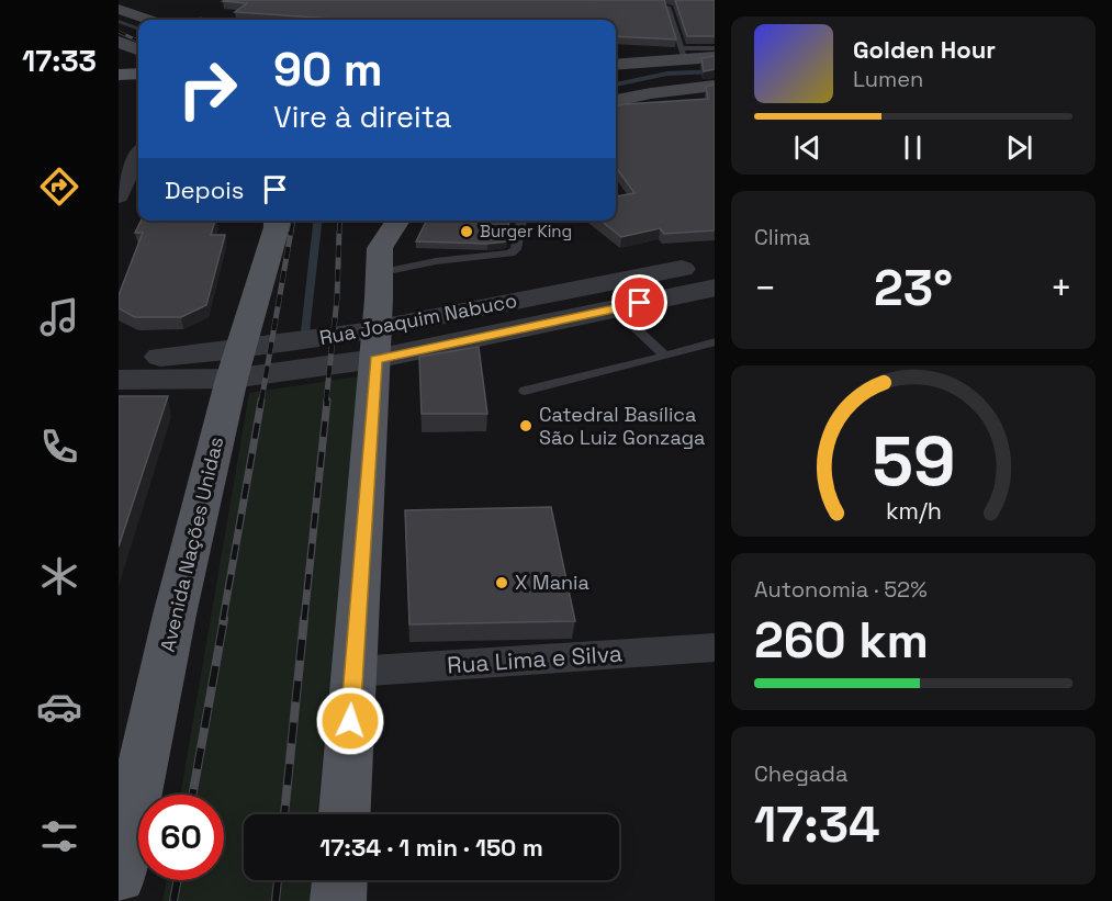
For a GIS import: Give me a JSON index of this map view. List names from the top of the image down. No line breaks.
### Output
{"streets":{"main road":["Avenida Nações Unidas"],"street":["Rua Joaquim Nabuco","Rua Lima e Silva"]},"crossings":[["Rua Joaquim Nabuco","Avenida Nações Unidas"]],"places":["Burger King","Catedral Basílica São Luiz Gonzaga","X Mania"],"page":{"tabs":"17:33","turn":["90 m","Vire à direita"],"song":["Golden Hour","Lumen"],"then":"Depois","tile":["Clima",["Autonomia · 52%","260 km"],["Chegada","17:34"]],"heat":["−","23°","+"],"limit":"60","trip":"17:34 · 1 min · 150 m","gauge":["59","km/h"]}}
